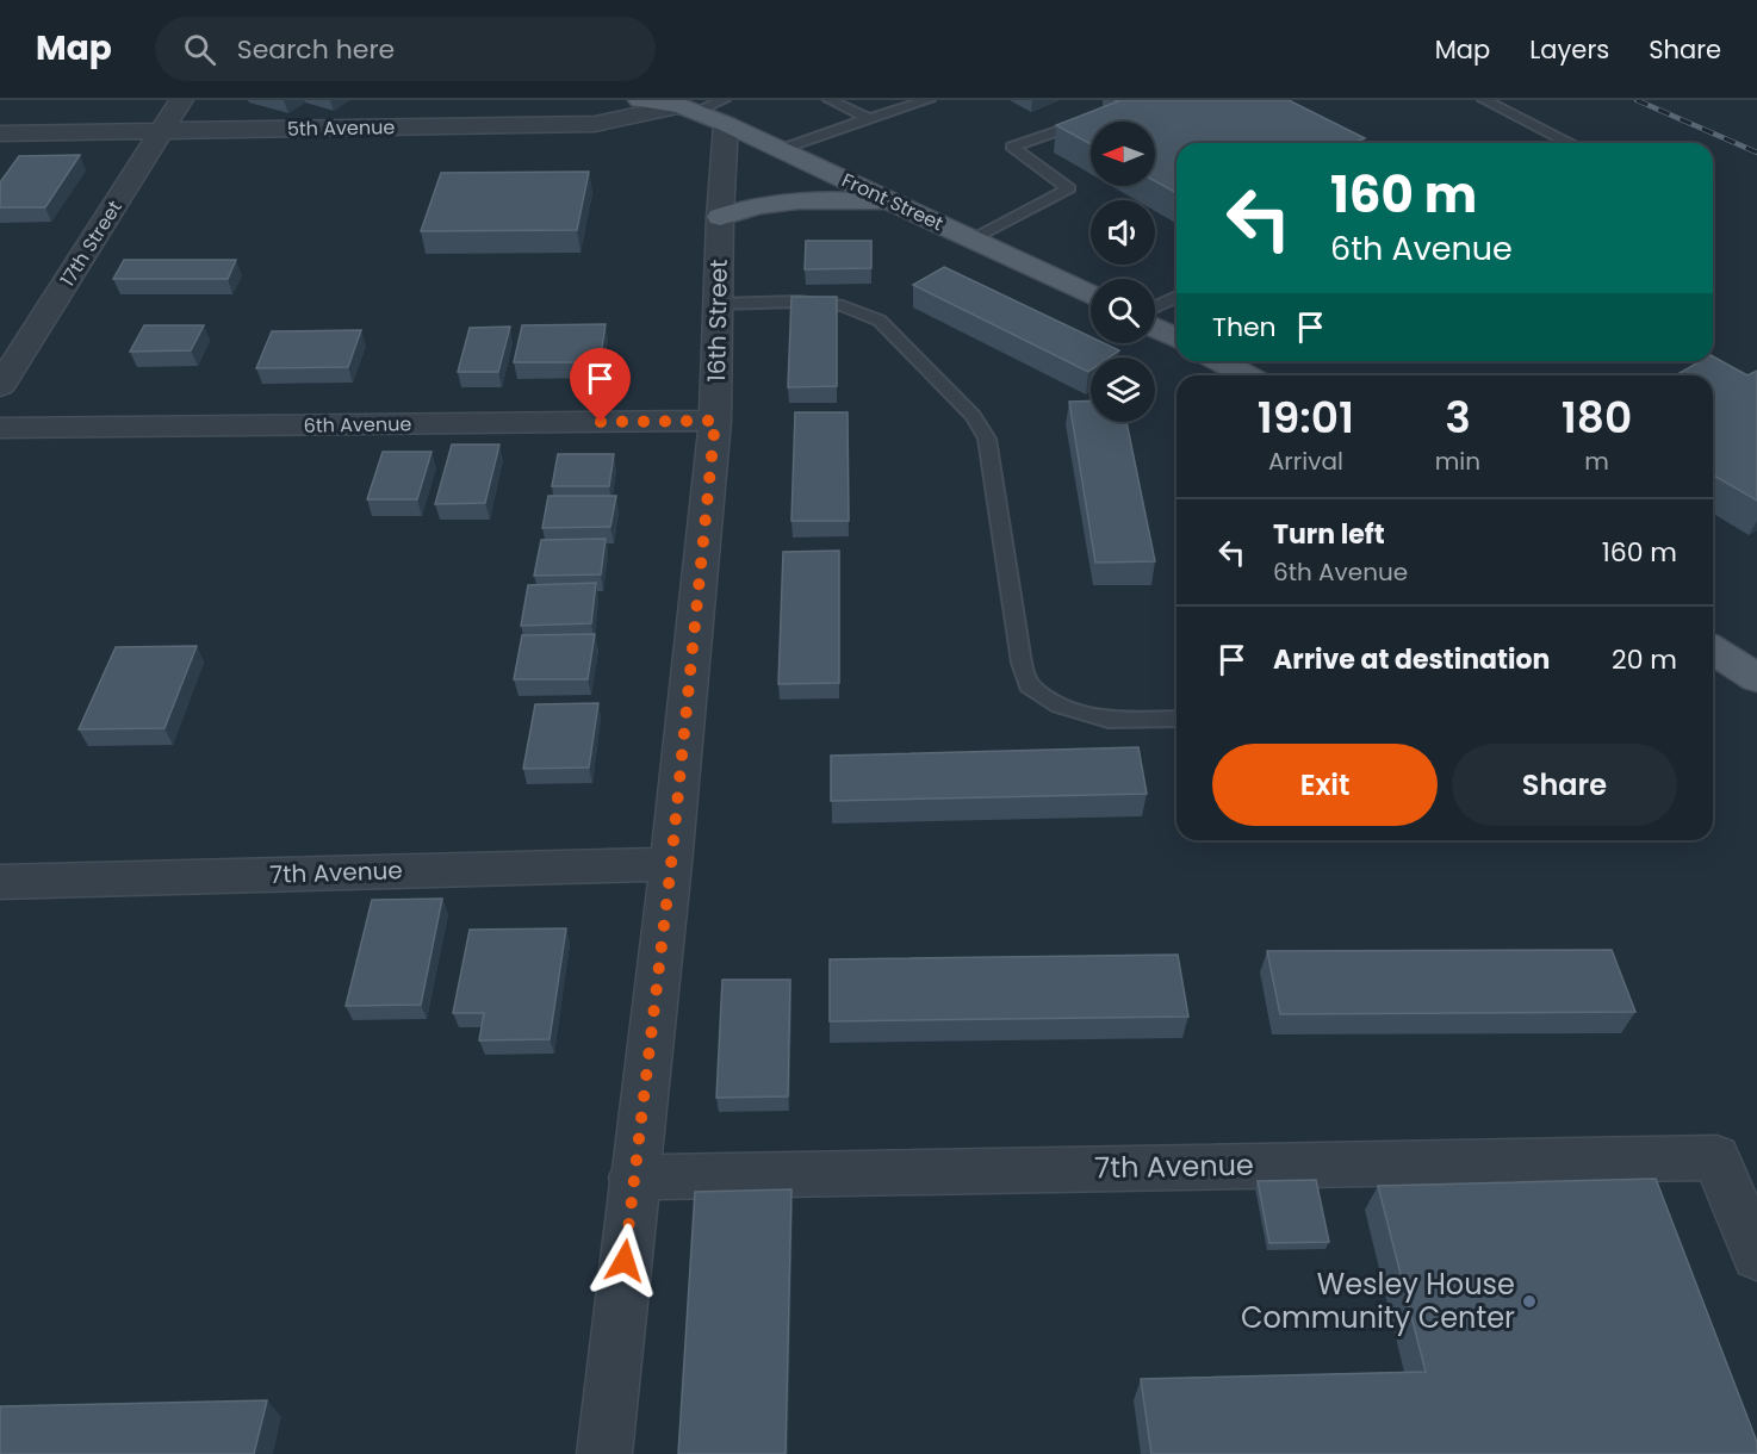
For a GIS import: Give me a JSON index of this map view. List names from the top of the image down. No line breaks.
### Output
{"streets":{"main road":["Front Street"],"street":["5th Avenue","17th Street","16th Street","6th Avenue","7th Avenue"]},"crossings":[["5th Avenue","Front Street"],["5th Avenue","17th Street"],["Front Street","16th Street"],["16th Street","6th Avenue"],["16th Street","7th Avenue"]],"places":["Wesley House Community Center"],"north":"left","page":{"header":"Map","search":"Search here","nav":["Map","Layers","Share"],"turn":["160 m","6th Avenue"],"then":"Then","eta":["19:01","Arrival","3","min","180","m"],"list":[{"name":"Turn left","note":"6th Avenue","value":"160 m"},{"name":"Arrive at destination","value":"20 m"}],"buttons":["Exit","Share"]}}
